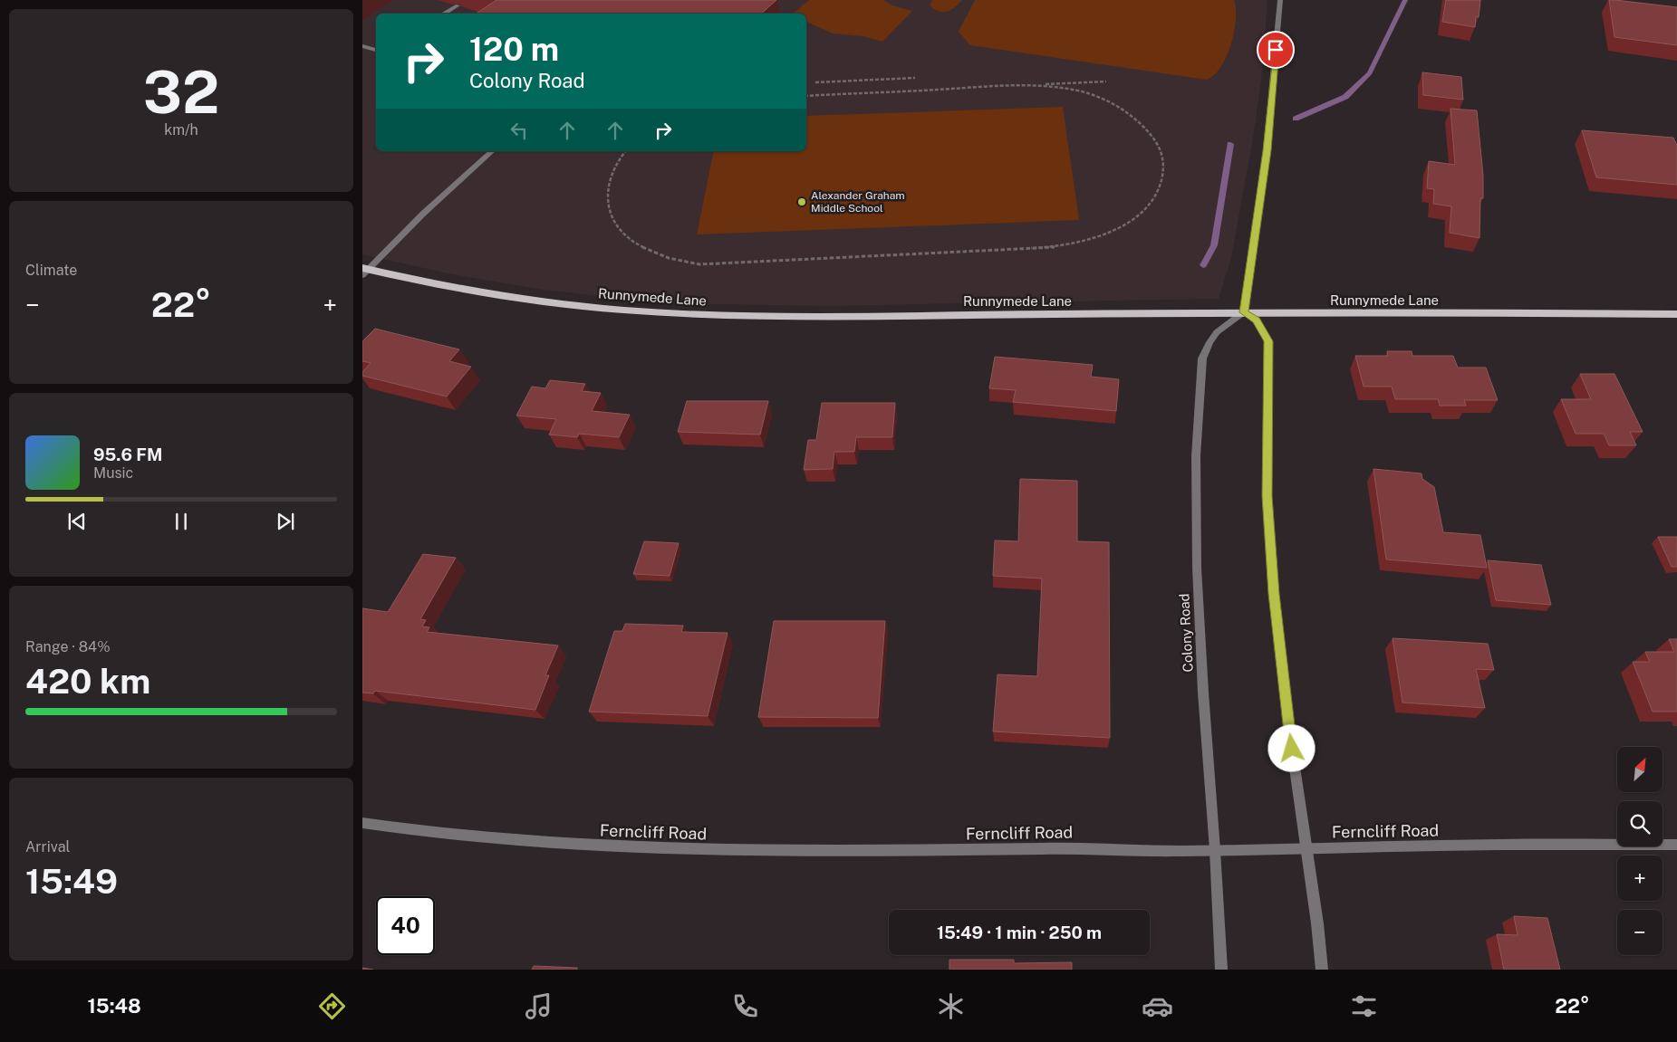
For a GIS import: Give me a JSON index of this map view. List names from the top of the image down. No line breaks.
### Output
{"streets":{"main road":["Runnymede Lane"],"street":["Colony Road","Ferncliff Road"]},"crossings":[["Runnymede Lane","Colony Road"],["Colony Road","Ferncliff Road"]],"places":["Alexander Graham Middle School"],"north":"top right","page":{"tile":[["32","km/h"],"Climate",["Range · 84%","420 km"],["Arrival","15:49"]],"turn":["120 m","Colony Road"],"heat":["−","22°","+"],"song":["95.6 FM","Music"],"map_buttons":["+","−"],"limit":"40","trip":"15:49 · 1 min · 250 m","tabs":["15:48","22°"]}}
